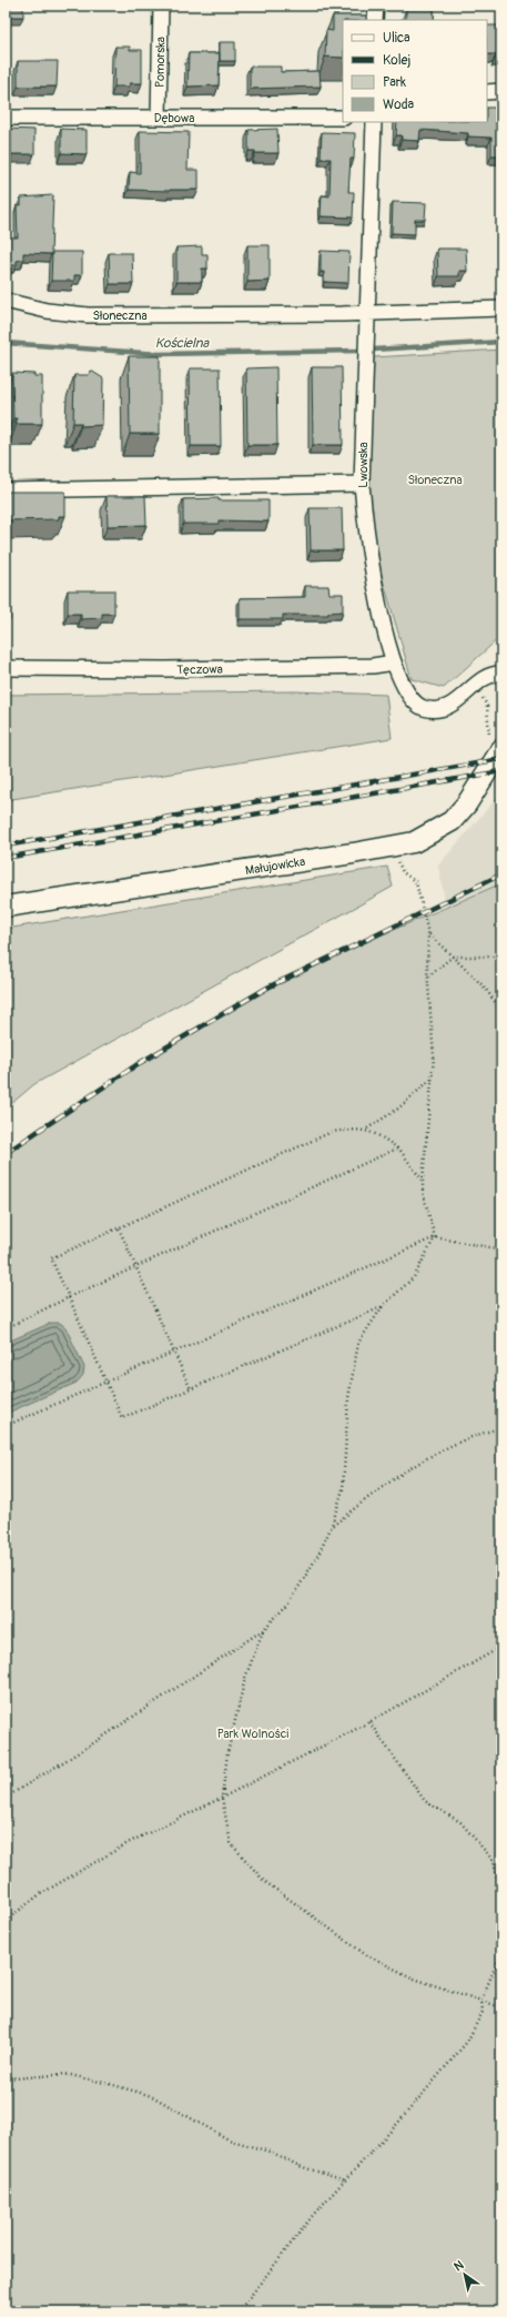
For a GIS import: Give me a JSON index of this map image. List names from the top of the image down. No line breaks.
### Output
{"streets":{"street":["Pomorska","Dębowa","Słoneczna","Lwowska","Tęczowa","Małujowicka"]},"crossings":[["Pomorska","Dębowa"],["Słoneczna","Lwowska"],["Lwowska","Tęczowa"]],"water":["Kościelna"],"parks":["Słoneczna","Park Wolności"],"legend":["Ulica","Kolej","Park","Woda"],"north":"top left"}
